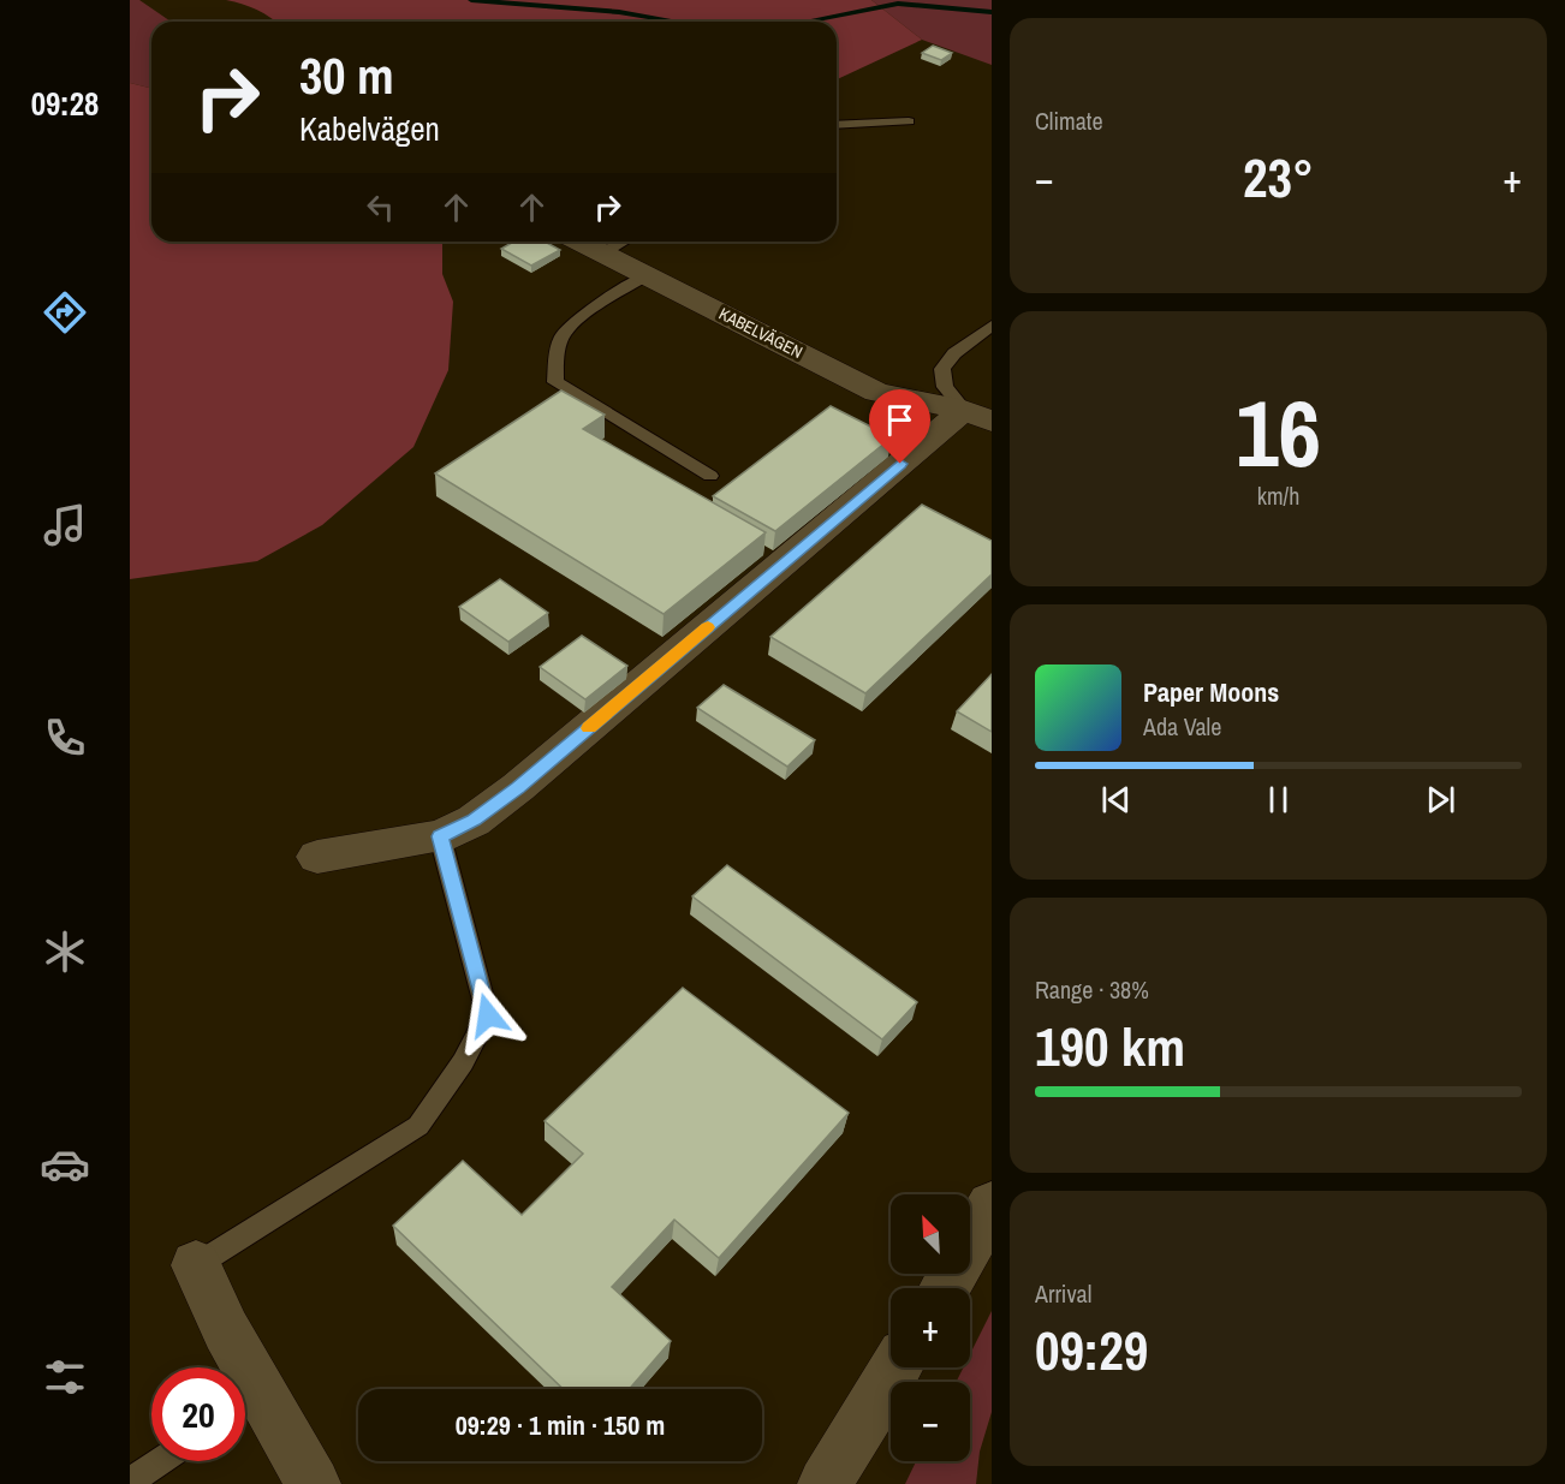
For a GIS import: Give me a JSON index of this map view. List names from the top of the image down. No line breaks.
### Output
{"streets":{"street":["KABELVÄGEN"]},"north":"top left","page":{"tabs":"09:28","tile":["Climate",["16","km/h"],["Range · 38%","190 km"],["Arrival","09:29"]],"turn":["30 m","Kabelvägen"],"heat":["−","23°","+"],"song":["Paper Moons","Ada Vale"],"map_buttons":["+","−"],"limit":"20","trip":"09:29 · 1 min · 150 m"}}
